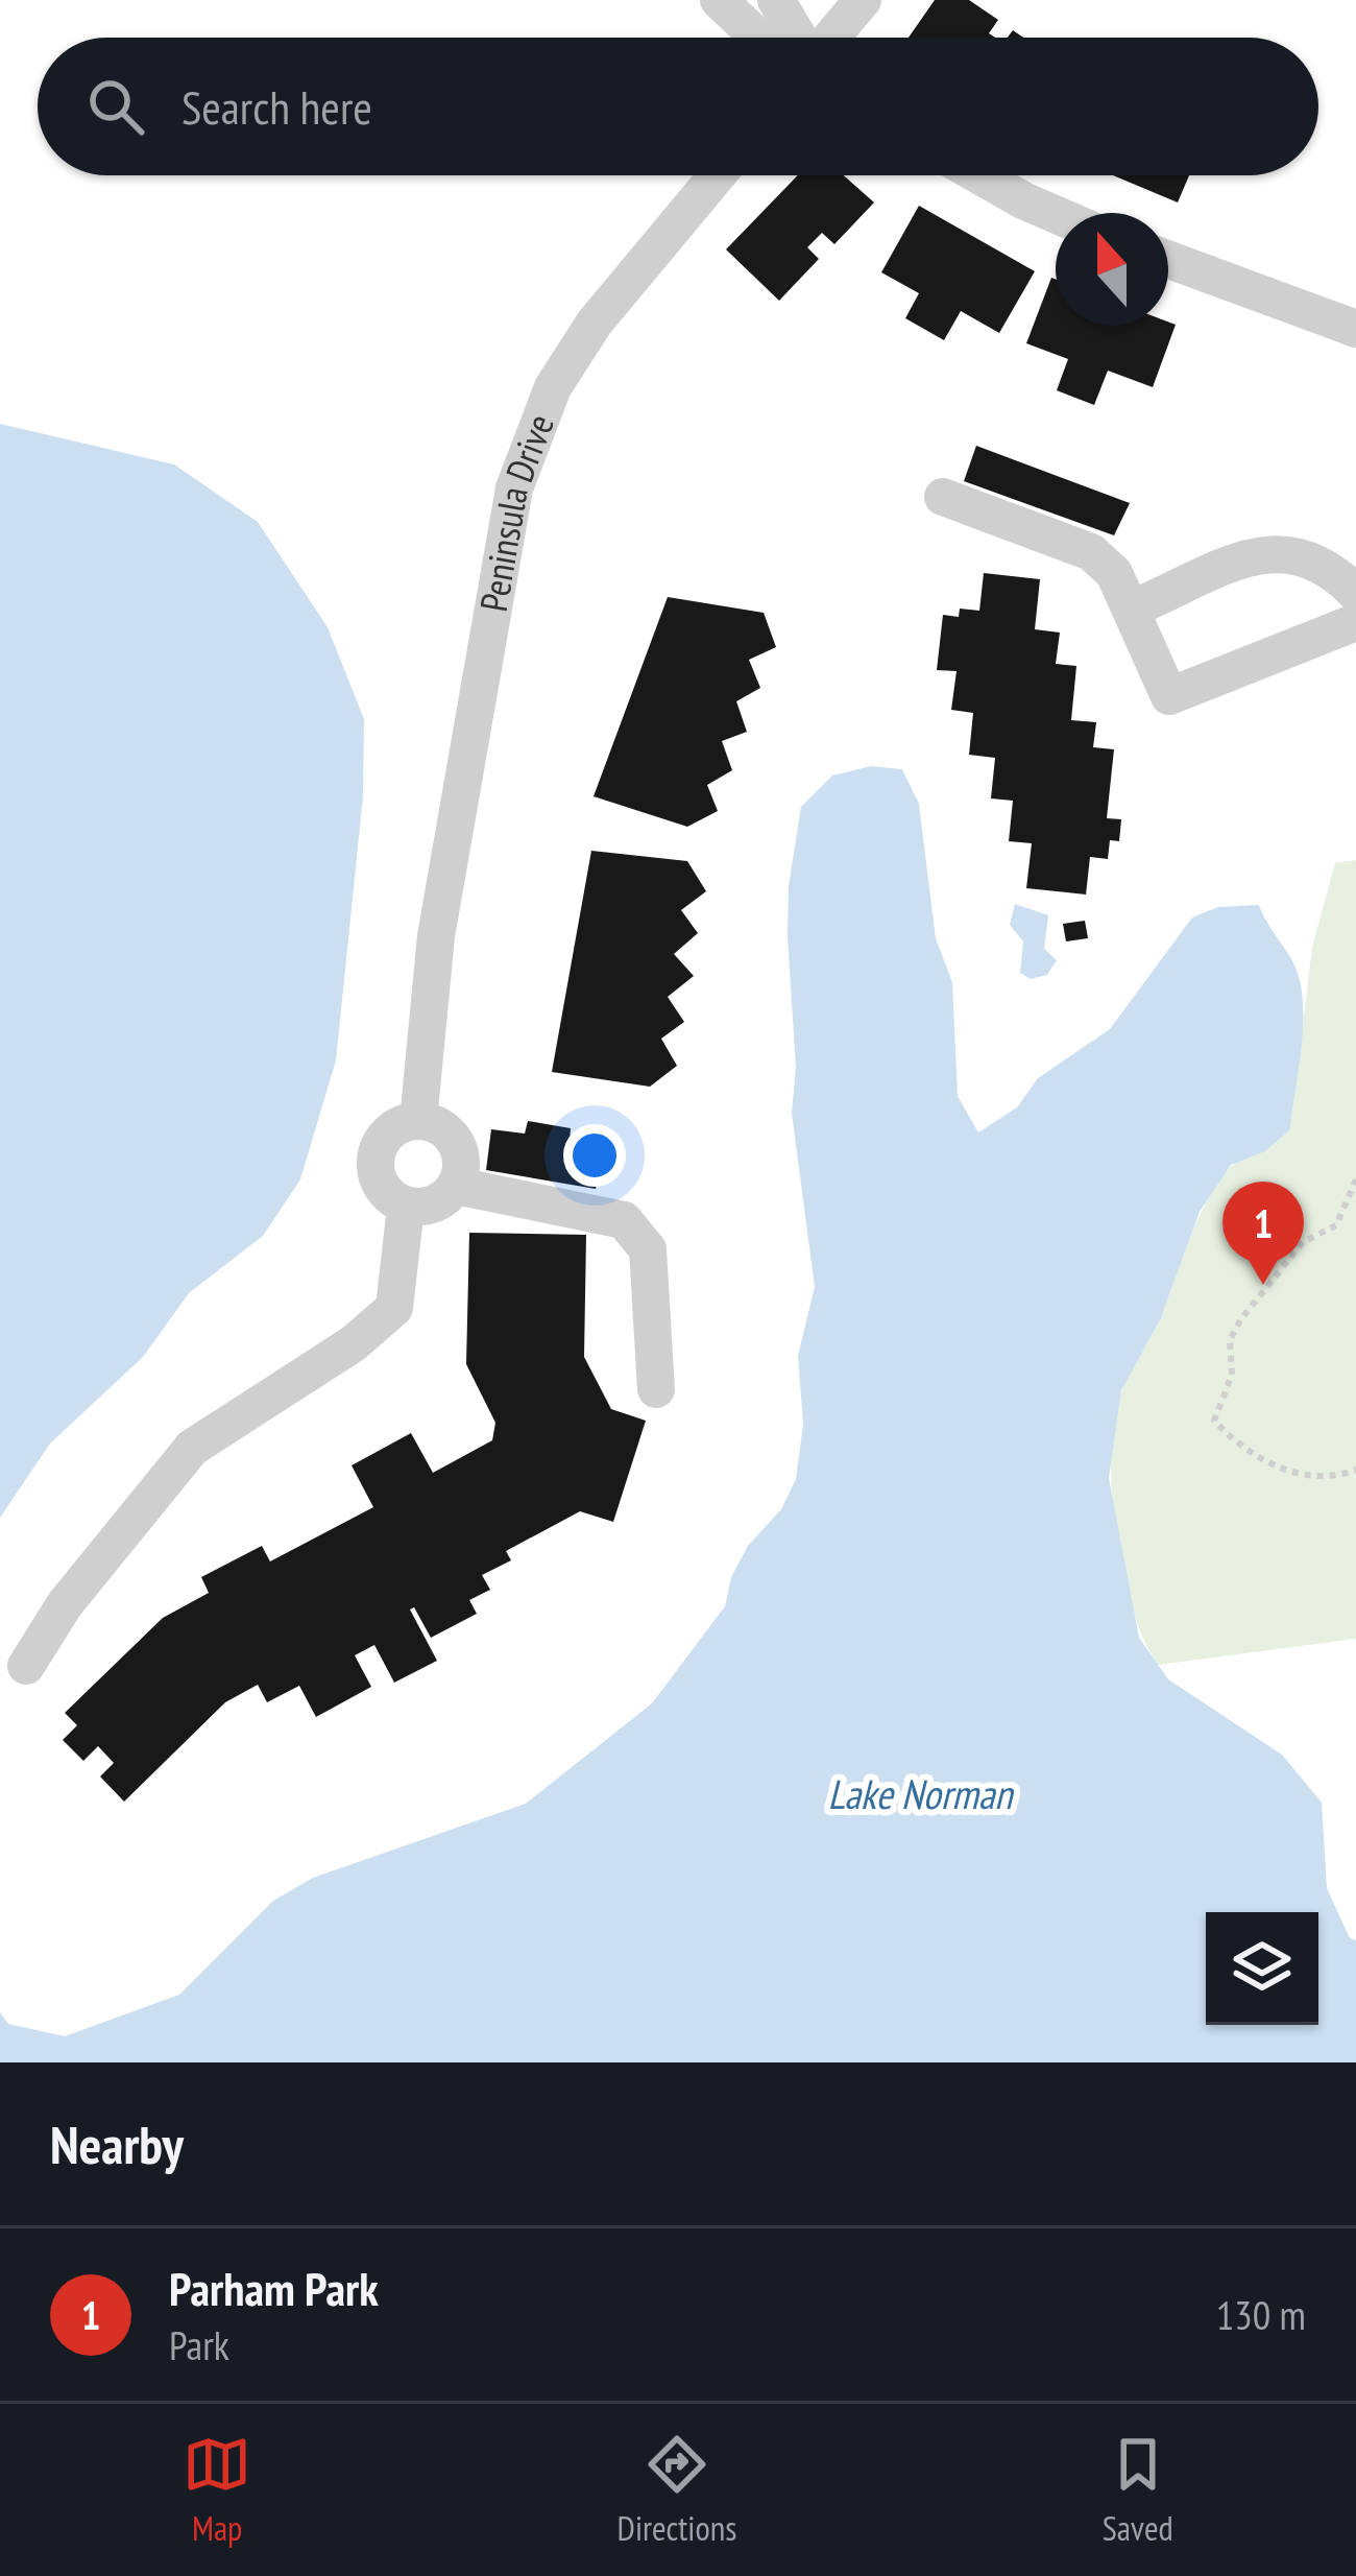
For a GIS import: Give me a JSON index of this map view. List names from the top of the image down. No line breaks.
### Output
{"streets":{"street":["Peninsula Drive"]},"water":["Lake Norman"],"north":"top","page":{"search":"Search here","pins":"1","heading":"Nearby","list":[{"mark":"1","name":"Parham Park","note":"Park","value":"130 m"}],"nav":["Map","Directions","Saved"]}}
